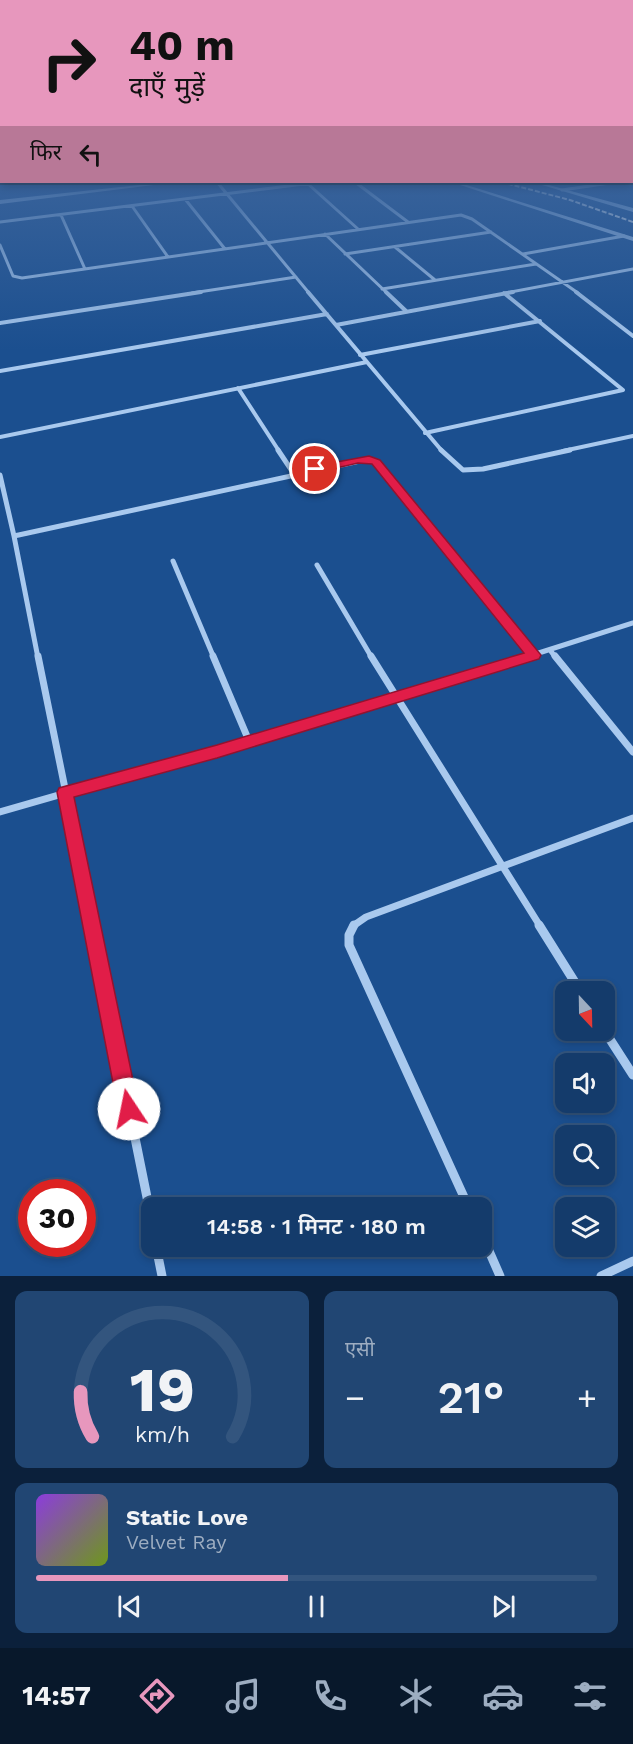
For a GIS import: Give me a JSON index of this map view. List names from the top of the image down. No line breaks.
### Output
{"north":"bottom","page":{"turn":["40 m","दाएँ मुड़ें"],"then":"फिर","limit":"30","trip":"14:58 · 1 मिनट · 180 m","tile":"एसी","heat":["−","21°","+"],"song":["Static Love","Velvet Ray"],"tabs":"14:57","gauge":["19","km/h"]}}
